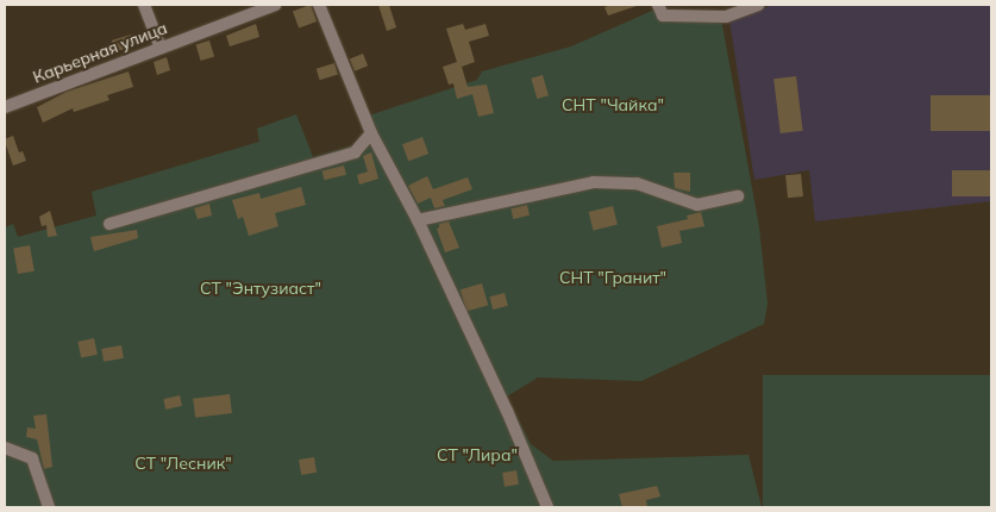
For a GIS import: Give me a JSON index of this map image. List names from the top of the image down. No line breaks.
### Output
{"streets":{"street":["Карьерная улица"]},"parks":["СНТ \"Чайка\"","СНТ \"Гранит\"","СТ \"Энтузиаст\"","СТ \"Лира\"","СТ \"Лесник\""]}
